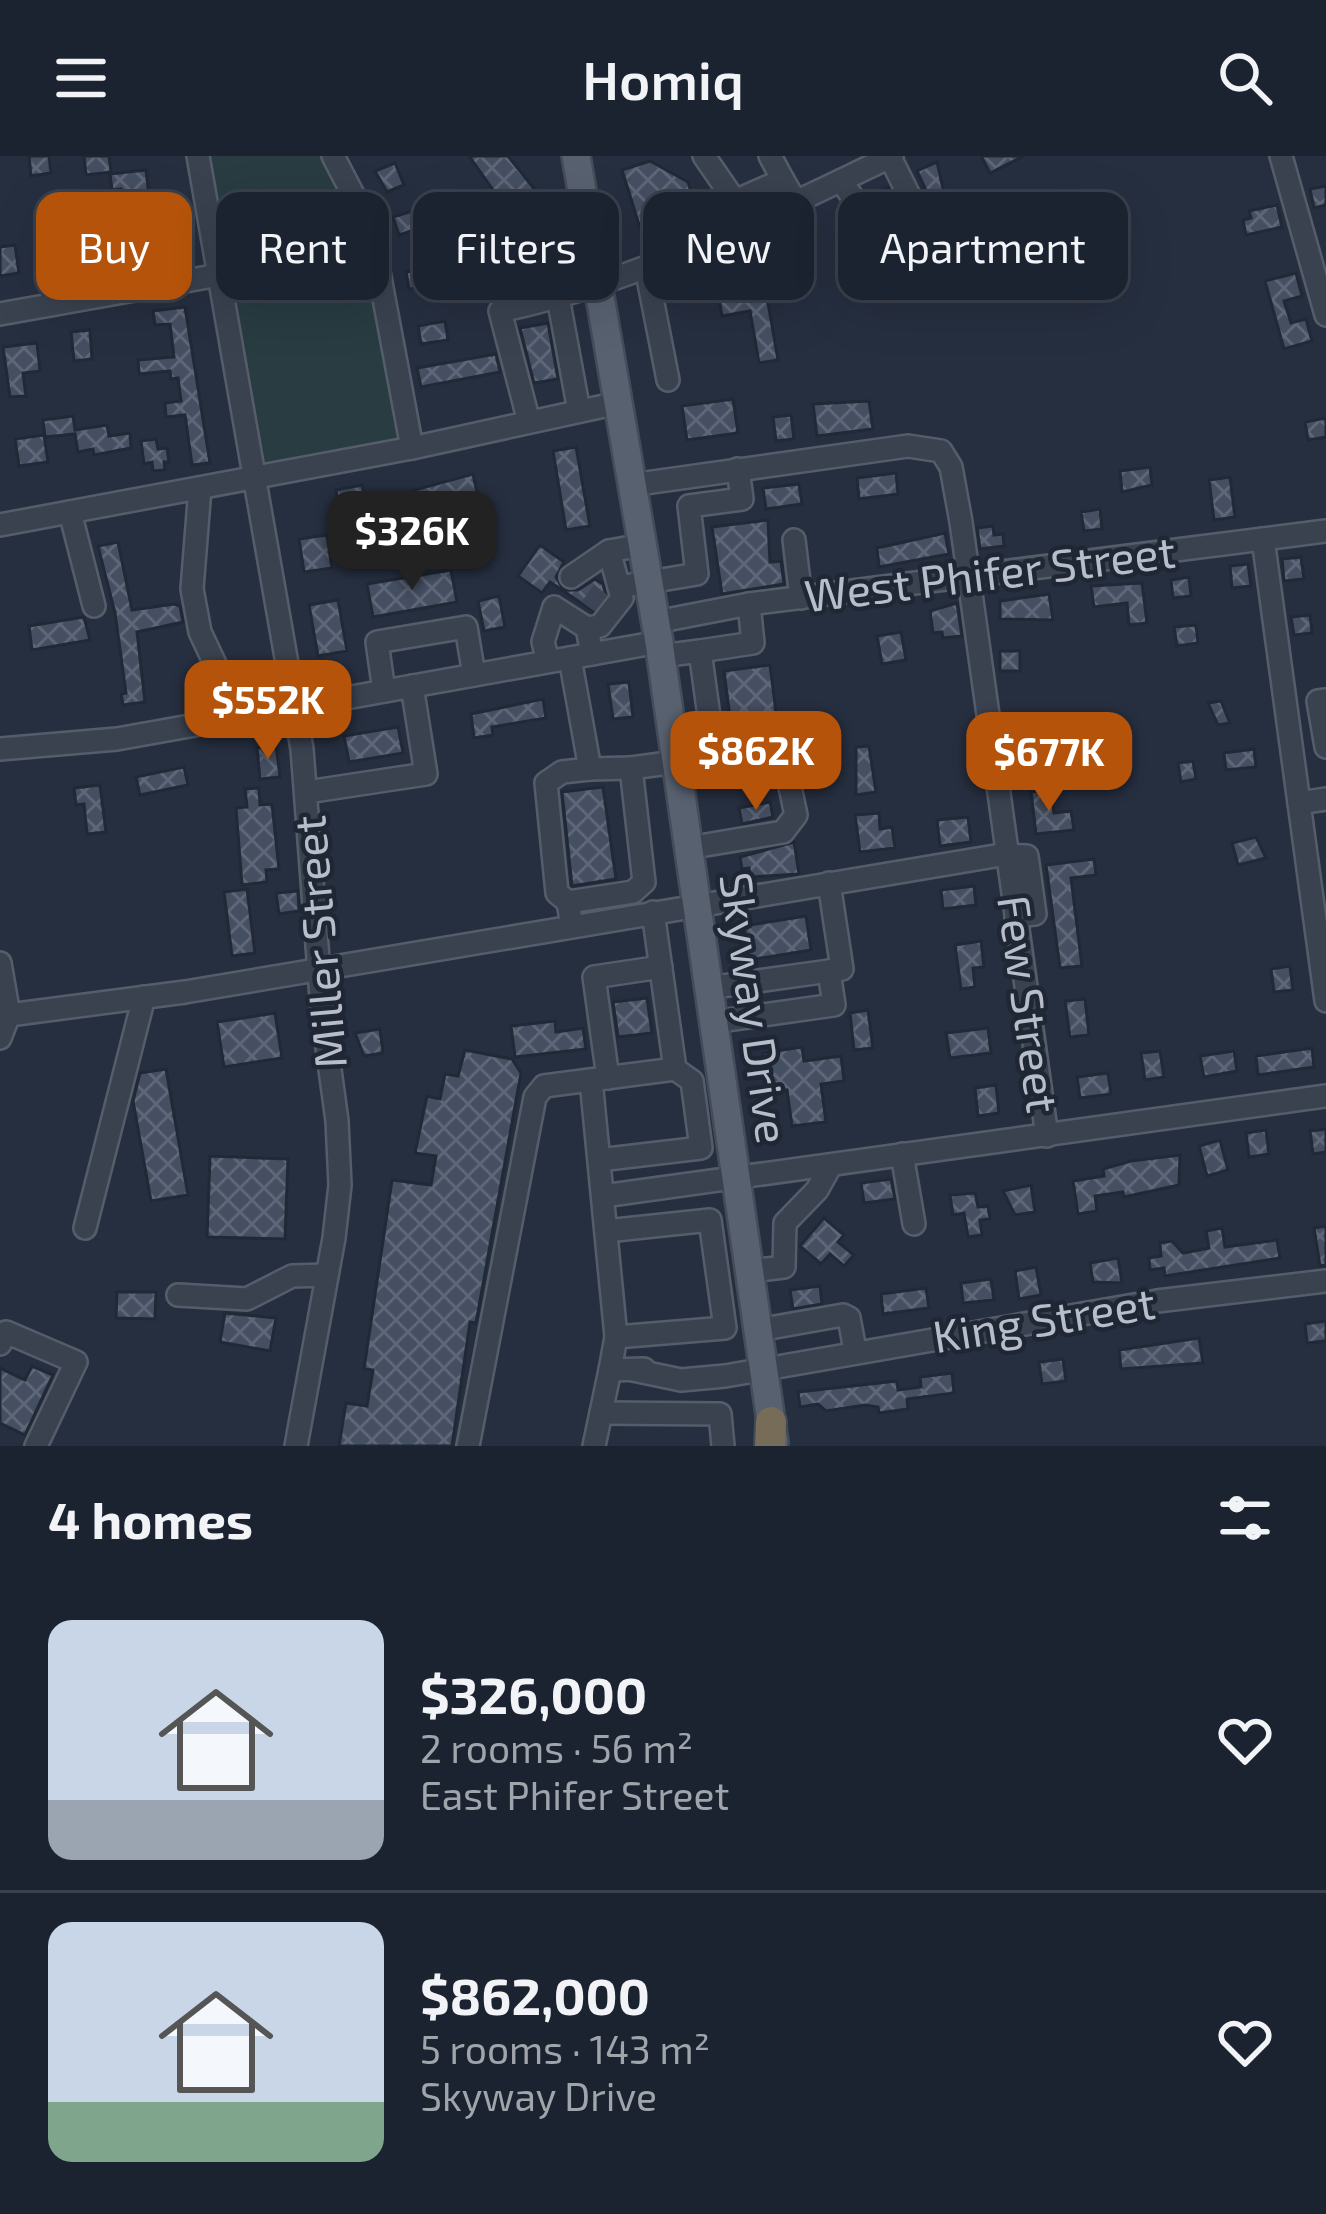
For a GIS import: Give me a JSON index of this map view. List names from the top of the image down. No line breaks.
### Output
{"streets":{"main road":["Skyway Drive"],"street":["West Phifer Street","Miller Street","Few Street","King Street"]},"crossings":[["West Phifer Street","Few Street"],["West Phifer Street","Skyway Drive"],["Skyway Drive","King Street"]],"page":{"header":"Homiq","chip":["Buy","Rent","Filters","New","Apartment"],"price":["$326K","$552K","$862K","$677K"],"heading":"4 homes","list":[{"name":"$326,000","note":"2 rooms · 56 m² · East Phifer Street"},{"name":"$862,000","note":"5 rooms · 143 m² · Skyway Drive"}]}}
